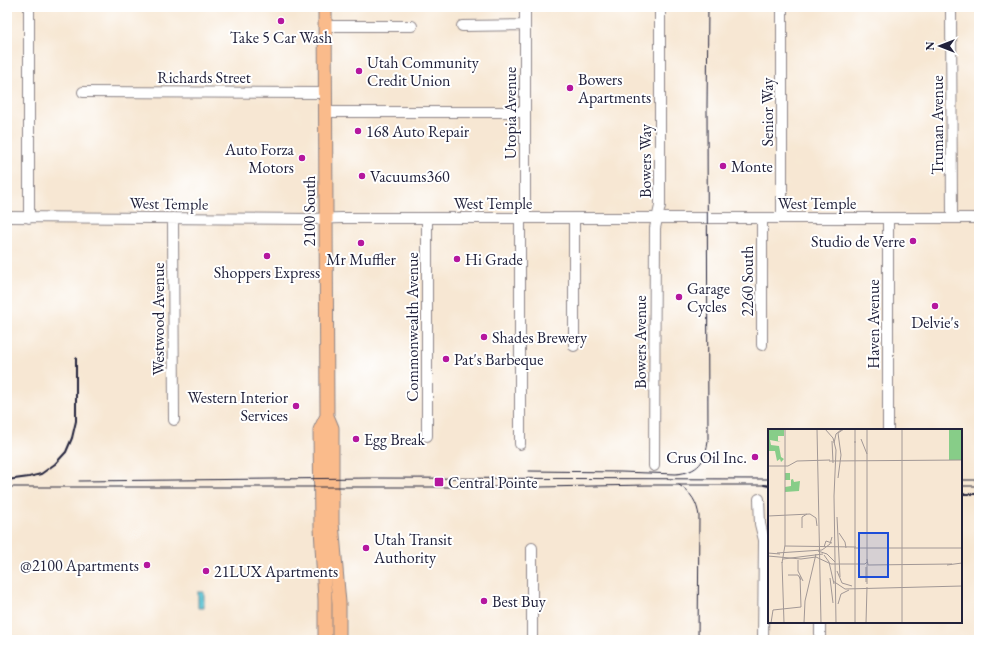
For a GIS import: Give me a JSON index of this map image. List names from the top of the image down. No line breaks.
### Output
{"streets":{"main road":["2100 South"],"street":["Richards Street","Senior Way","Utopia Avenue","Truman Avenue","Bowers Way","West Temple","2260 South","Westwood Avenue","Haven Avenue","Commonwealth Avenue","Bowers Avenue"]},"crossings":[["Richards Street","2100 South"],["Senior Way","West Temple"],["Utopia Avenue","West Temple"],["Truman Avenue","West Temple"],["Bowers Way","West Temple"],["Bowers Way","Bowers Avenue"],["West Temple","2100 South"],["West Temple","2260 South"],["West Temple","Westwood Avenue"],["West Temple","Haven Avenue"],["West Temple","Commonwealth Avenue"],["West Temple","Bowers Avenue"]],"places":{"other":["Take 5 Car Wash","Utah Community Credit Union","Bowers Apartments","168 Auto Repair","Auto Forza Motors","Monte","Vacuums360","Studio de Verre","Mr Muffler","Shoppers Express","Hi Grade","Garage Cycles","Delvie's","Shades Brewery","Pat's Barbeque","Western Interior Services","Egg Break","Crus Oil Inc.","Utah Transit Authority","@2100 Apartments","21LUX Apartments","Best Buy"],"transit":["Central Pointe"]},"north":"left"}
